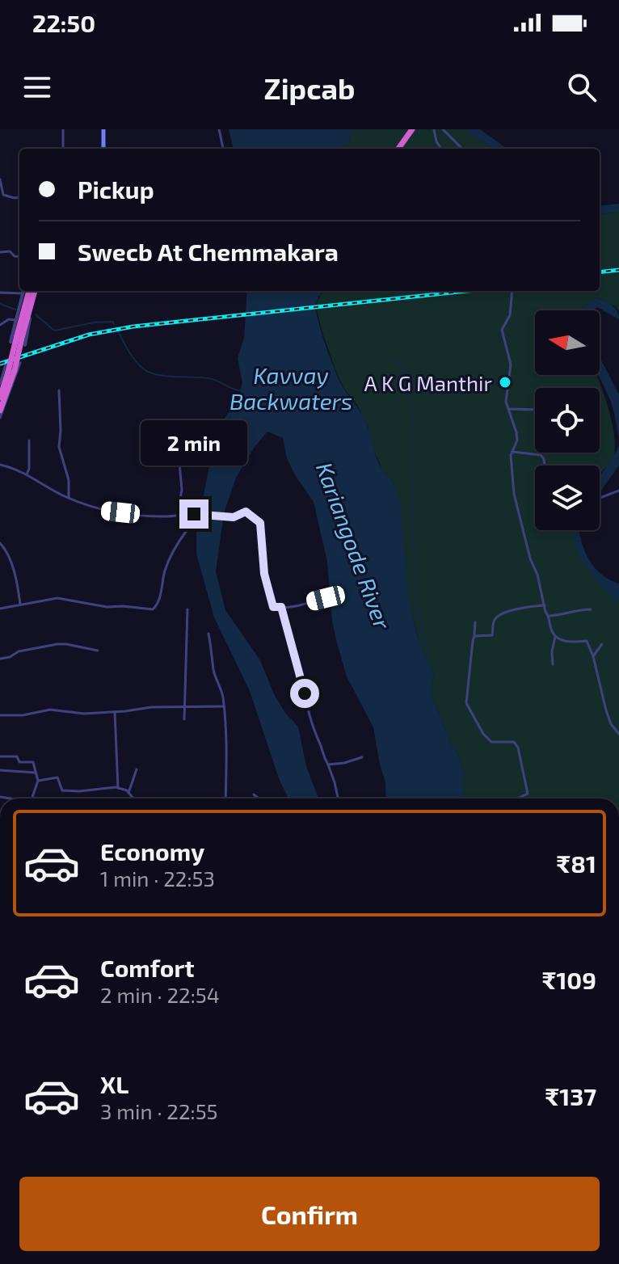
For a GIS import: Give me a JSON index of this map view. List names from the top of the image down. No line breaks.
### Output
{"water":["Kavvay Backwaters","Kariangode River"],"places":["A K G Manthir"],"north":"left","page":{"status":"22:50","header":"Zipcab","banner":["Pickup","Swecb At Chemmakara"],"bubble":"2 min","list":[{"name":"Economy","note":"1 min · 22:53","value":"₹81"},{"name":"Comfort","note":"2 min · 22:54","value":"₹109"},{"name":"XL","note":"3 min · 22:55","value":"₹137"}],"buttons":"Confirm"}}
